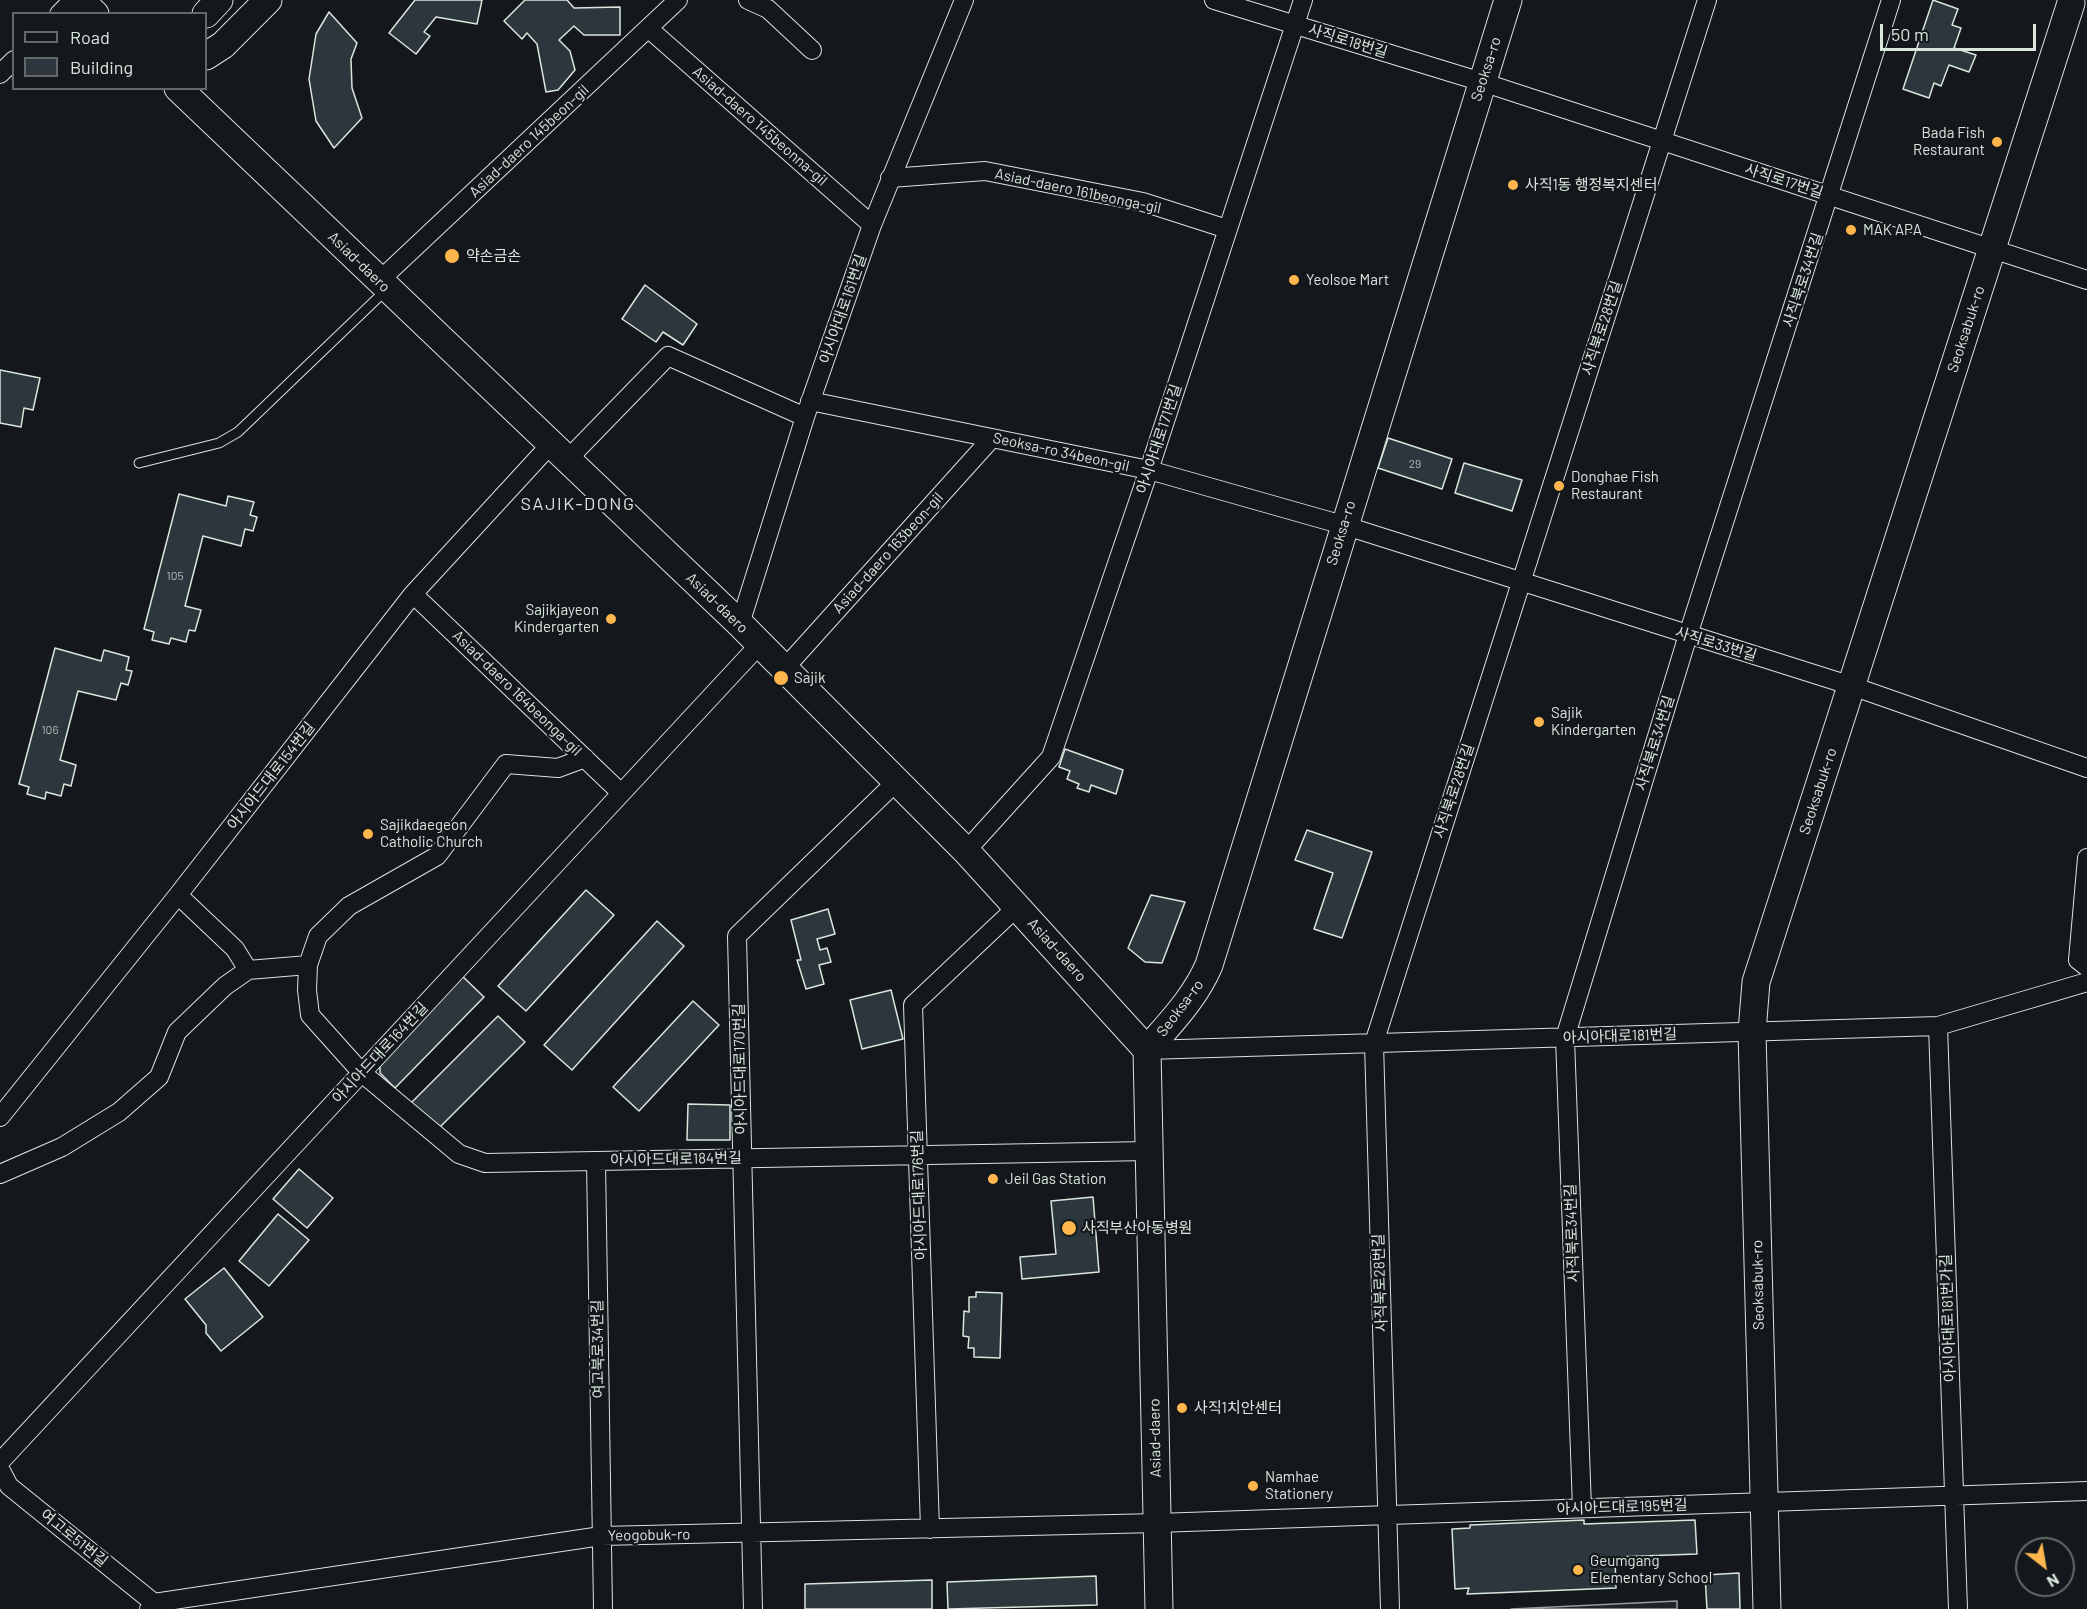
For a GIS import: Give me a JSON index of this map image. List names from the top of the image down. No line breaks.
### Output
{"streets":{"main road":["Seoksa-ro","Asiad-daero","Seoksabuk-ro"],"street":["사직로18번길","Asiad-daero 145beonna-gil","Asiad-daero 145beon-gil","사직로17번길","Asiad-daero 161beonga-gil","사직북로34번길","아시아대로161번길","사직북로28번길","아시아대로171번길","Seoksa-ro 34beon-gil","Asiad-daero 163beon-gil","사직로33번길","Asiad-daero 164beonga-gil","아시아드대로154번길","아시아대로181번길","아시아드대로164번길","아시아드대로170번길","아시아드대로184번길","아시아드대로176번길","아시아대로181번가길","여고북로34번길","아시아드대로195번길","Yeogobuk-ro","여고로51번길"]},"crossings":[["사직로18번길","Seoksa-ro"],["사직로18번길","사직로17번길"],["사직로18번길","아시아대로171번길"],["Seoksa-ro","사직로17번길"],["Seoksa-ro","Asiad-daero"],["Seoksa-ro","Seoksa-ro 34beon-gil"],["Seoksa-ro","사직로33번길"],["Seoksa-ro","아시아대로181번길"],["Asiad-daero 145beonna-gil","Asiad-daero 145beon-gil"],["Asiad-daero 145beonna-gil","아시아대로161번길"],["Asiad-daero 145beon-gil","Asiad-daero"],["사직로17번길","사직북로34번길"],["사직로17번길","사직북로28번길"],["사직로17번길","Seoksabuk-ro"],["Asiad-daero 161beonga-gil","아시아대로161번길"],["Asiad-daero 161beonga-gil","아시아대로171번길"],["Asiad-daero","아시아대로161번길"],["Asiad-daero","아시아대로171번길"],["Asiad-daero","Seoksa-ro 34beon-gil"],["Asiad-daero","Asiad-daero 163beon-gil"],["Asiad-daero","아시아드대로154번길"],["Asiad-daero","아시아대로181번길"],["Asiad-daero","아시아드대로164번길"],["Asiad-daero","아시아드대로170번길"],["Asiad-daero","아시아드대로184번길"],["Asiad-daero","아시아드대로176번길"],["Asiad-daero","아시아드대로195번길"],["Asiad-daero","Yeogobuk-ro"],["사직북로34번길","사직로33번길"],["사직북로34번길","아시아대로181번길"],["사직북로34번길","아시아드대로195번길"],["아시아대로161번길","Seoksa-ro 34beon-gil"],["사직북로28번길","사직로33번길"],["사직북로28번길","아시아대로181번길"],["사직북로28번길","아시아드대로195번길"],["Seoksabuk-ro","사직로33번길"],["Seoksabuk-ro","아시아대로181번길"],["Seoksabuk-ro","아시아드대로195번길"],["아시아대로171번길","Seoksa-ro 34beon-gil"],["Seoksa-ro 34beon-gil","Asiad-daero 163beon-gil"],["Seoksa-ro 34beon-gil","사직로33번길"],["Seoksa-ro 34beon-gil","아시아드대로154번길"],["Asiad-daero 164beonga-gil","아시아드대로154번길"],["Asiad-daero 164beonga-gil","아시아드대로164번길"],["Asiad-daero 164beonga-gil","아시아드대로184번길"],["아시아대로181번길","아시아대로181번가길"],["아시아드대로164번길","아시아드대로184번길"],["아시아드대로170번길","아시아드대로184번길"],["아시아드대로170번길","Yeogobuk-ro"],["아시아드대로184번길","아시아드대로176번길"],["아시아드대로184번길","여고북로34번길"],["아시아드대로176번길","Yeogobuk-ro"],["아시아대로181번가길","아시아드대로195번길"],["여고북로34번길","Yeogobuk-ro"],["아시아드대로195번길","Yeogobuk-ro"],["Yeogobuk-ro","여고로51번길"]],"districts":["SAJIK-DONG"],"places":["Bada Fish Restaurant","사직1동 행정복지센터","MAK APA","약손금손","Yeolsoe Mart","Donghae Fish Restaurant","Sajikjayeon Kindergarten","Sajik","Sajik Kindergarten","Sajikdaegeon Catholic Church","Jeil Gas Station","사직부산아동병원","사직1치안센터","Namhae Stationery","Geumgang Elementary School"],"house_numbers":["29","105","106"],"legend":["Road","Building"],"scale_bar":"50 m","north":"bottom right"}
